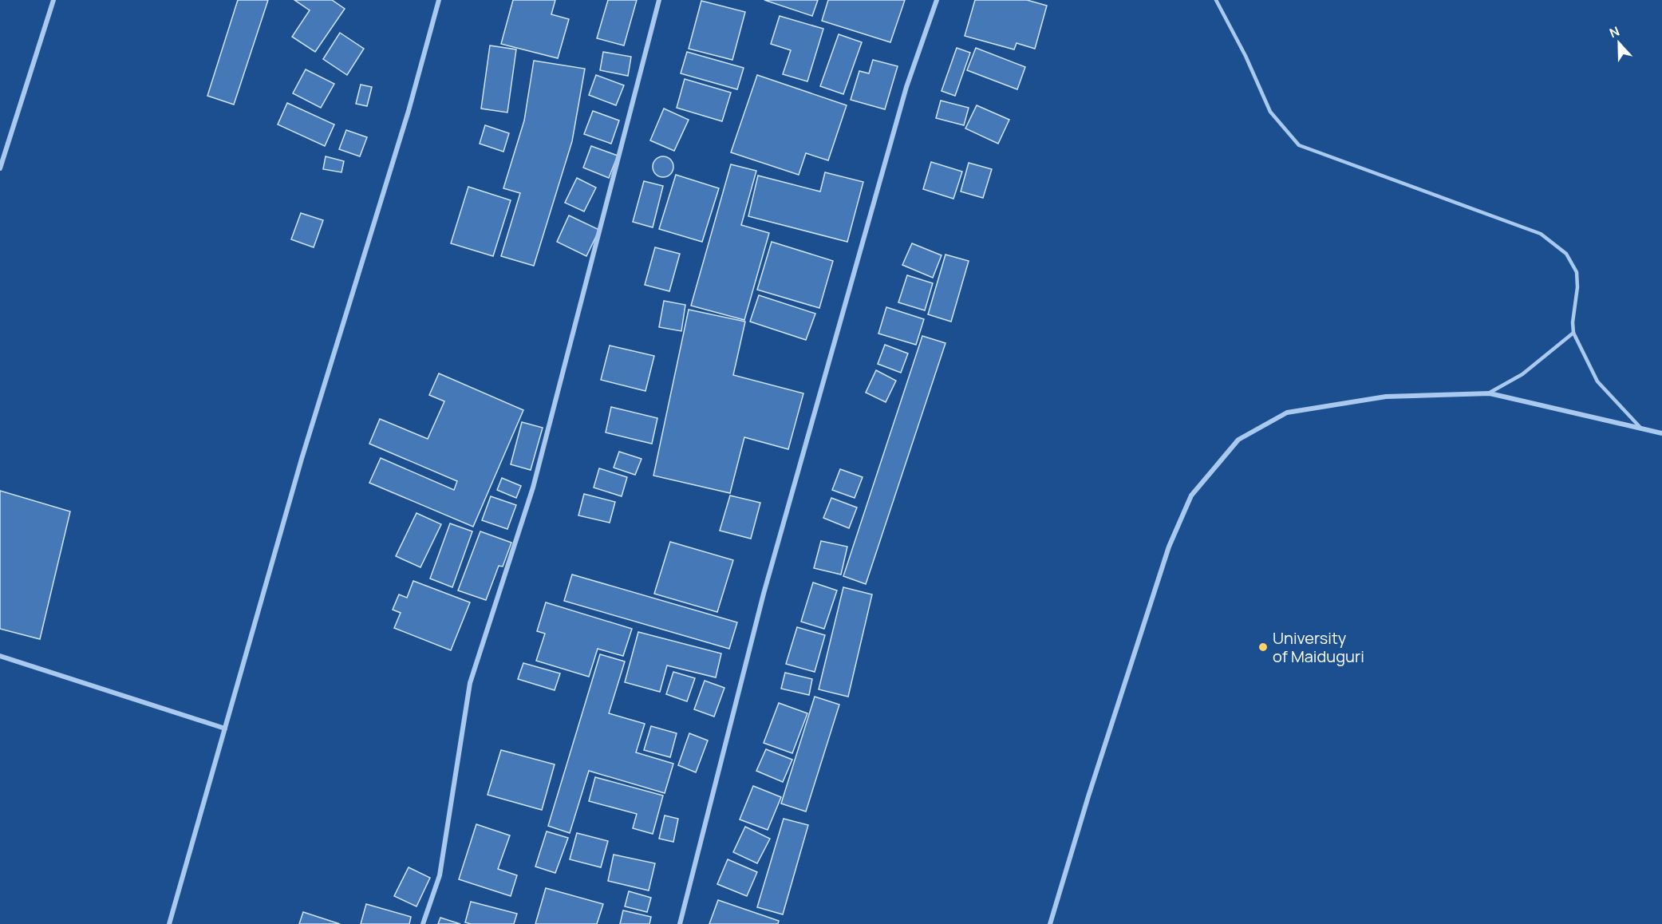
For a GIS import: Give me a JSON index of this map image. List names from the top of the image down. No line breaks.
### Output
{"places":["University of Maiduguri"],"north":"top"}
